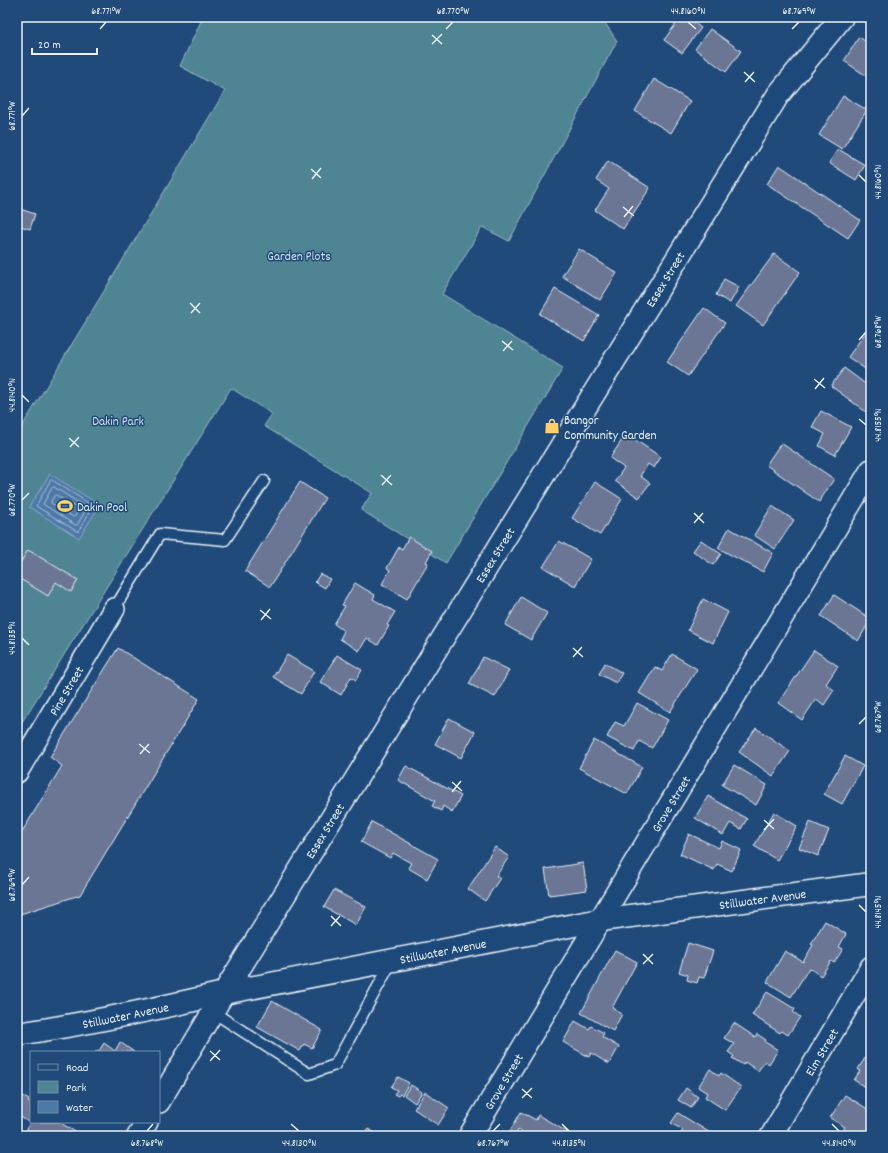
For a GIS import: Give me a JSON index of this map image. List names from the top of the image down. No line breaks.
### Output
{"streets":{"street":["Essex Street","Pine Street","Grove Street","Stillwater Avenue","Elm Street"]},"crossings":[["Essex Street","Stillwater Avenue"],["Grove Street","Stillwater Avenue"]],"parks":["Garden Plots","Dakin Park"],"places":{"shop":["Bangor Community Garden"],"sports":["Dakin Pool"]},"legend":["Road","Park","Water"],"scale_bar":"20 m","coordinates":["68.771°W","68.770°W","44.8160°N","68.769°W","68.768°W","44.8140°N","44.8155°N","44.8135°N","68.767°W","44.8145°N","44.8130°N"]}
